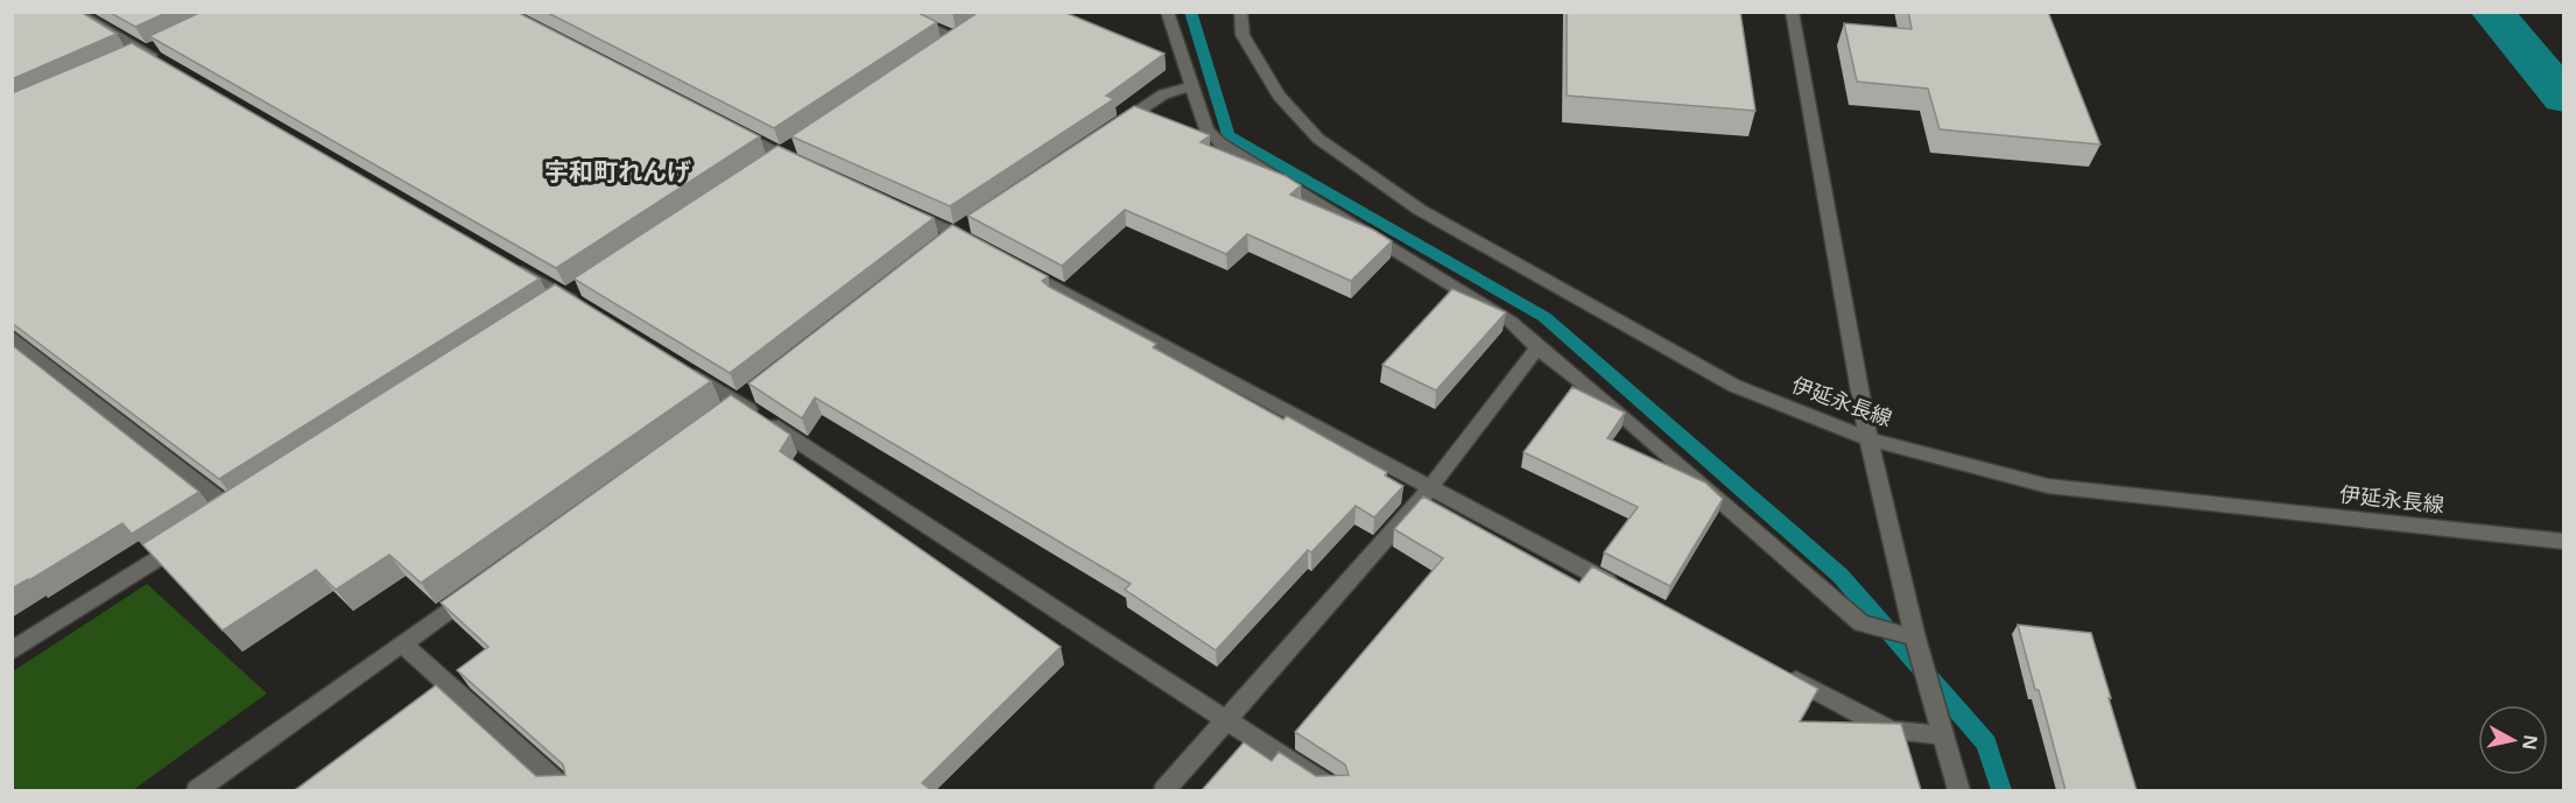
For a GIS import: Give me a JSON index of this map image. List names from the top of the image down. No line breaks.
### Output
{"streets":{"street":["伊延永長線"]},"districts":["宇和町れんげ"],"north":"right"}
